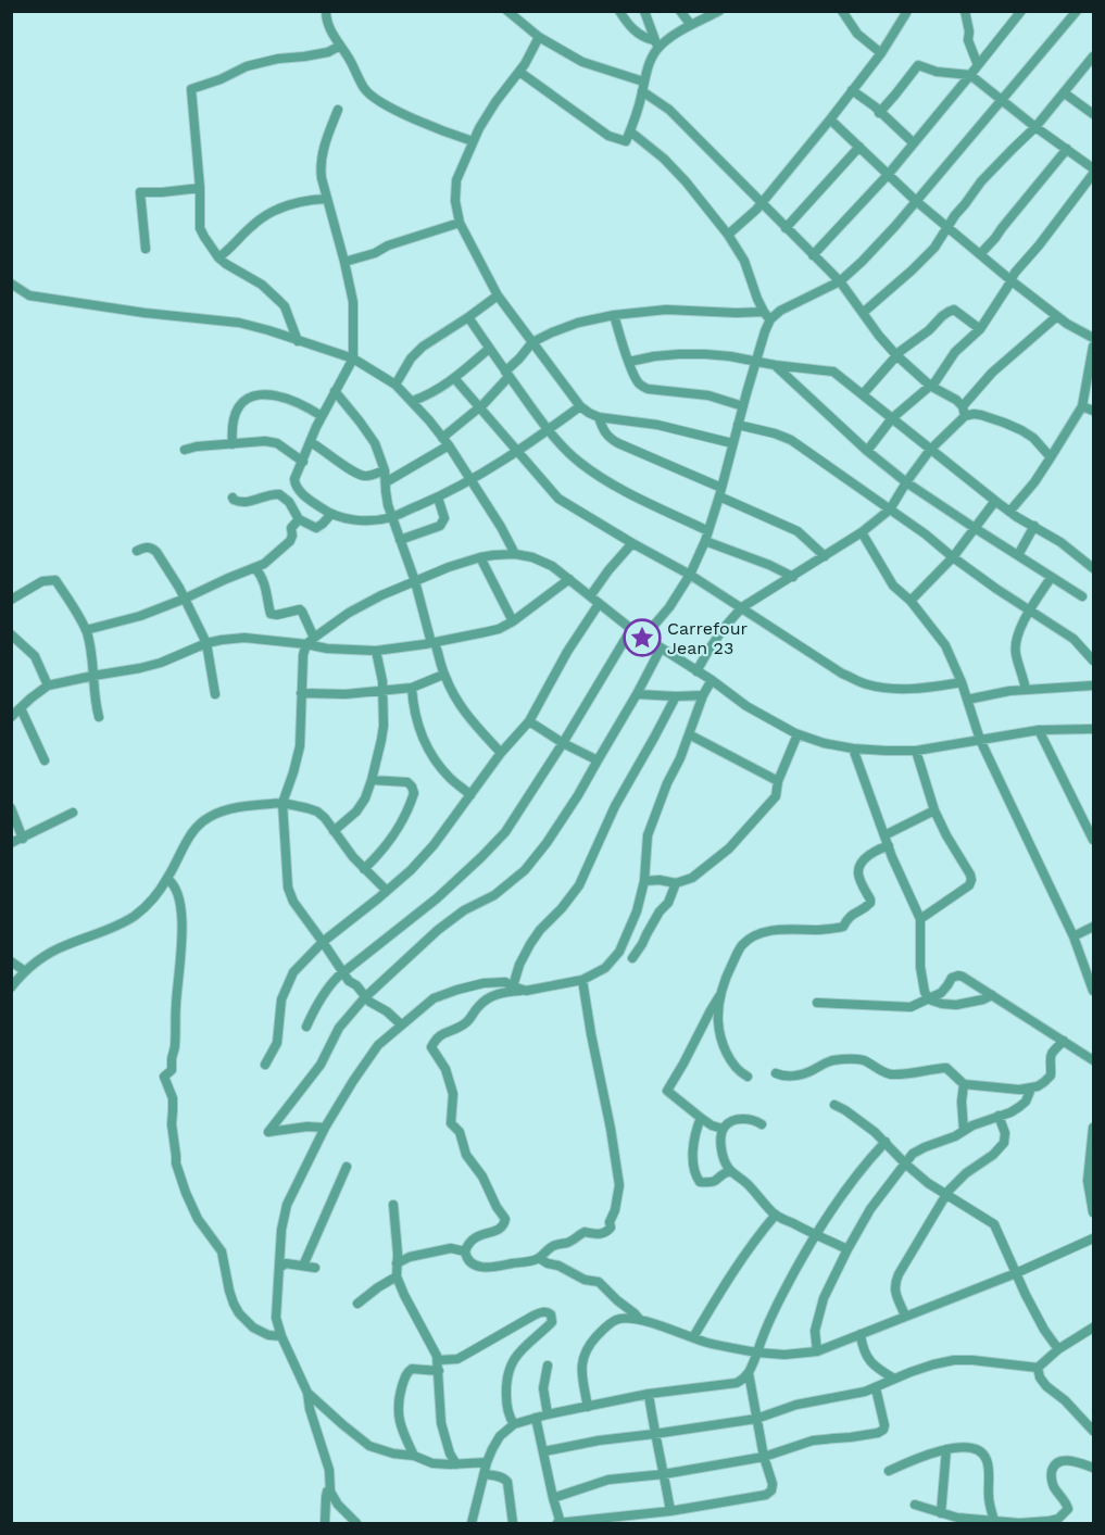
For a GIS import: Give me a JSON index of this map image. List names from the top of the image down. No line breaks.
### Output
{"places":{"place":["Carrefour Jean 23"]}}
